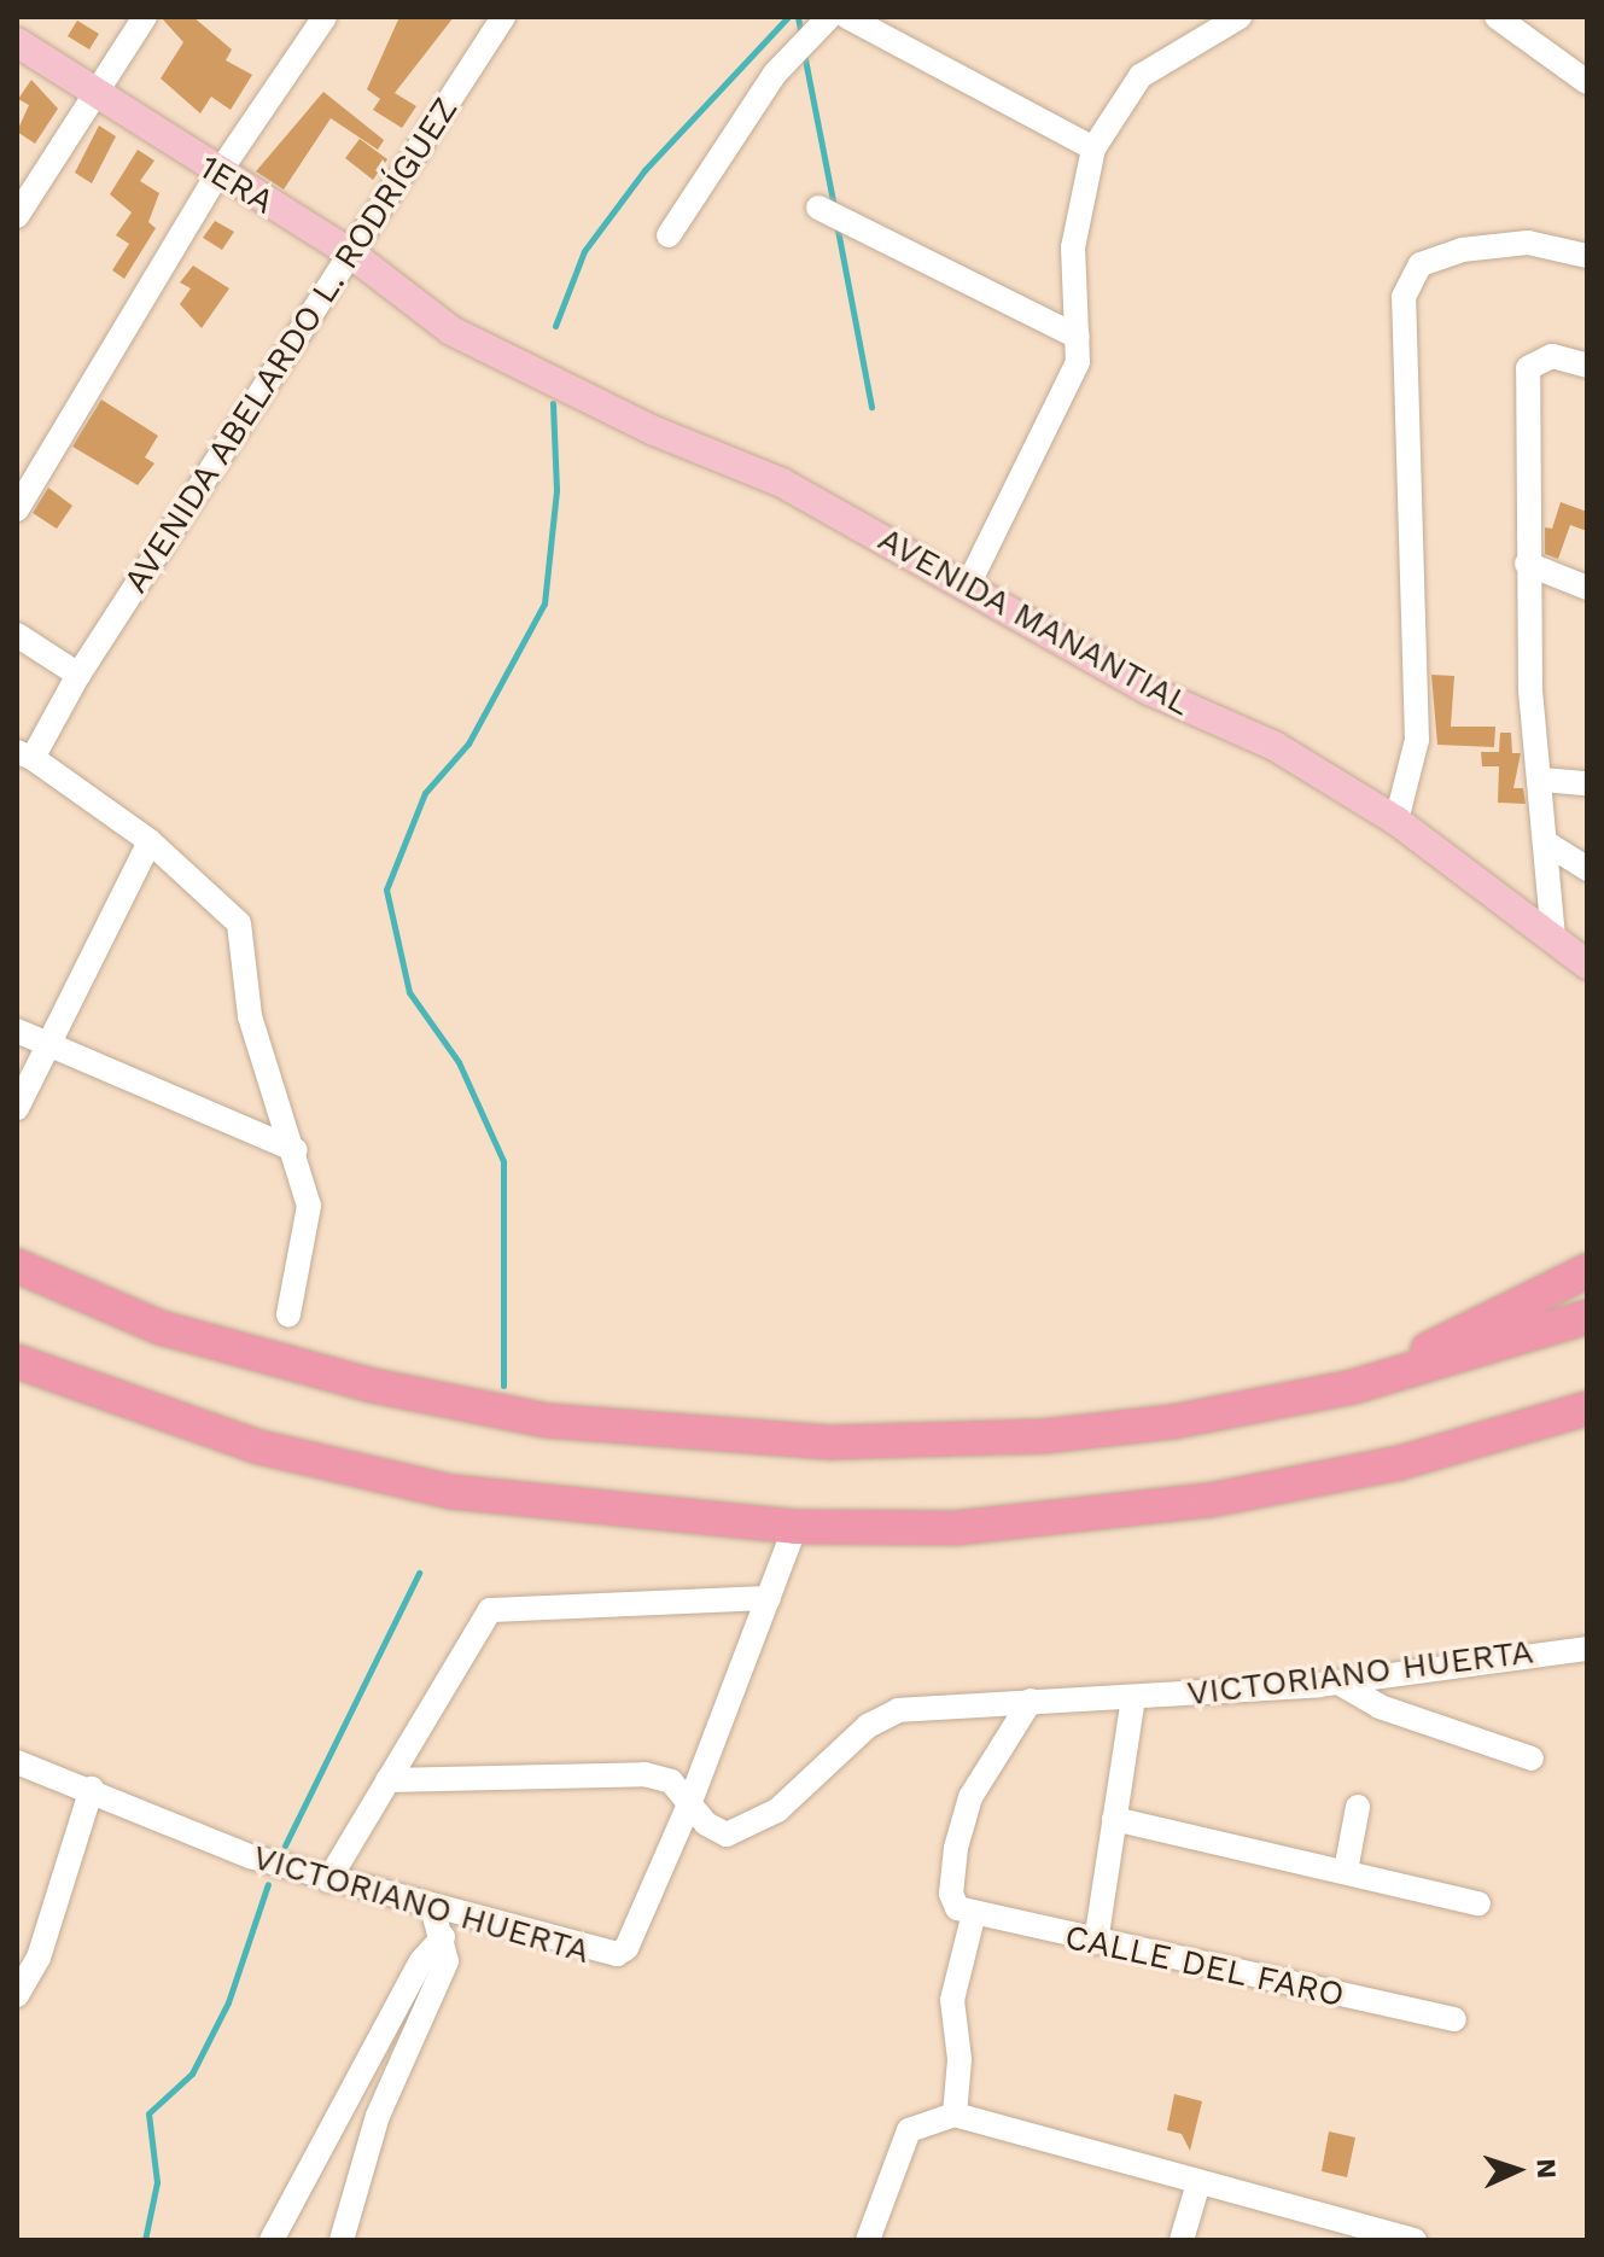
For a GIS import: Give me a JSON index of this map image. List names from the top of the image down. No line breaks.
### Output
{"streets":{"main road":["1ERA","AVENIDA MANANTIAL"],"street":["AVENIDA ABELARDO L. RODRÍGUEZ","VICTORIANO HUERTA","CALLE DEL FARO"]},"crossings":[["1ERA","AVENIDA ABELARDO L. RODRÍGUEZ"],["1ERA","AVENIDA MANANTIAL"]],"north":"right"}
